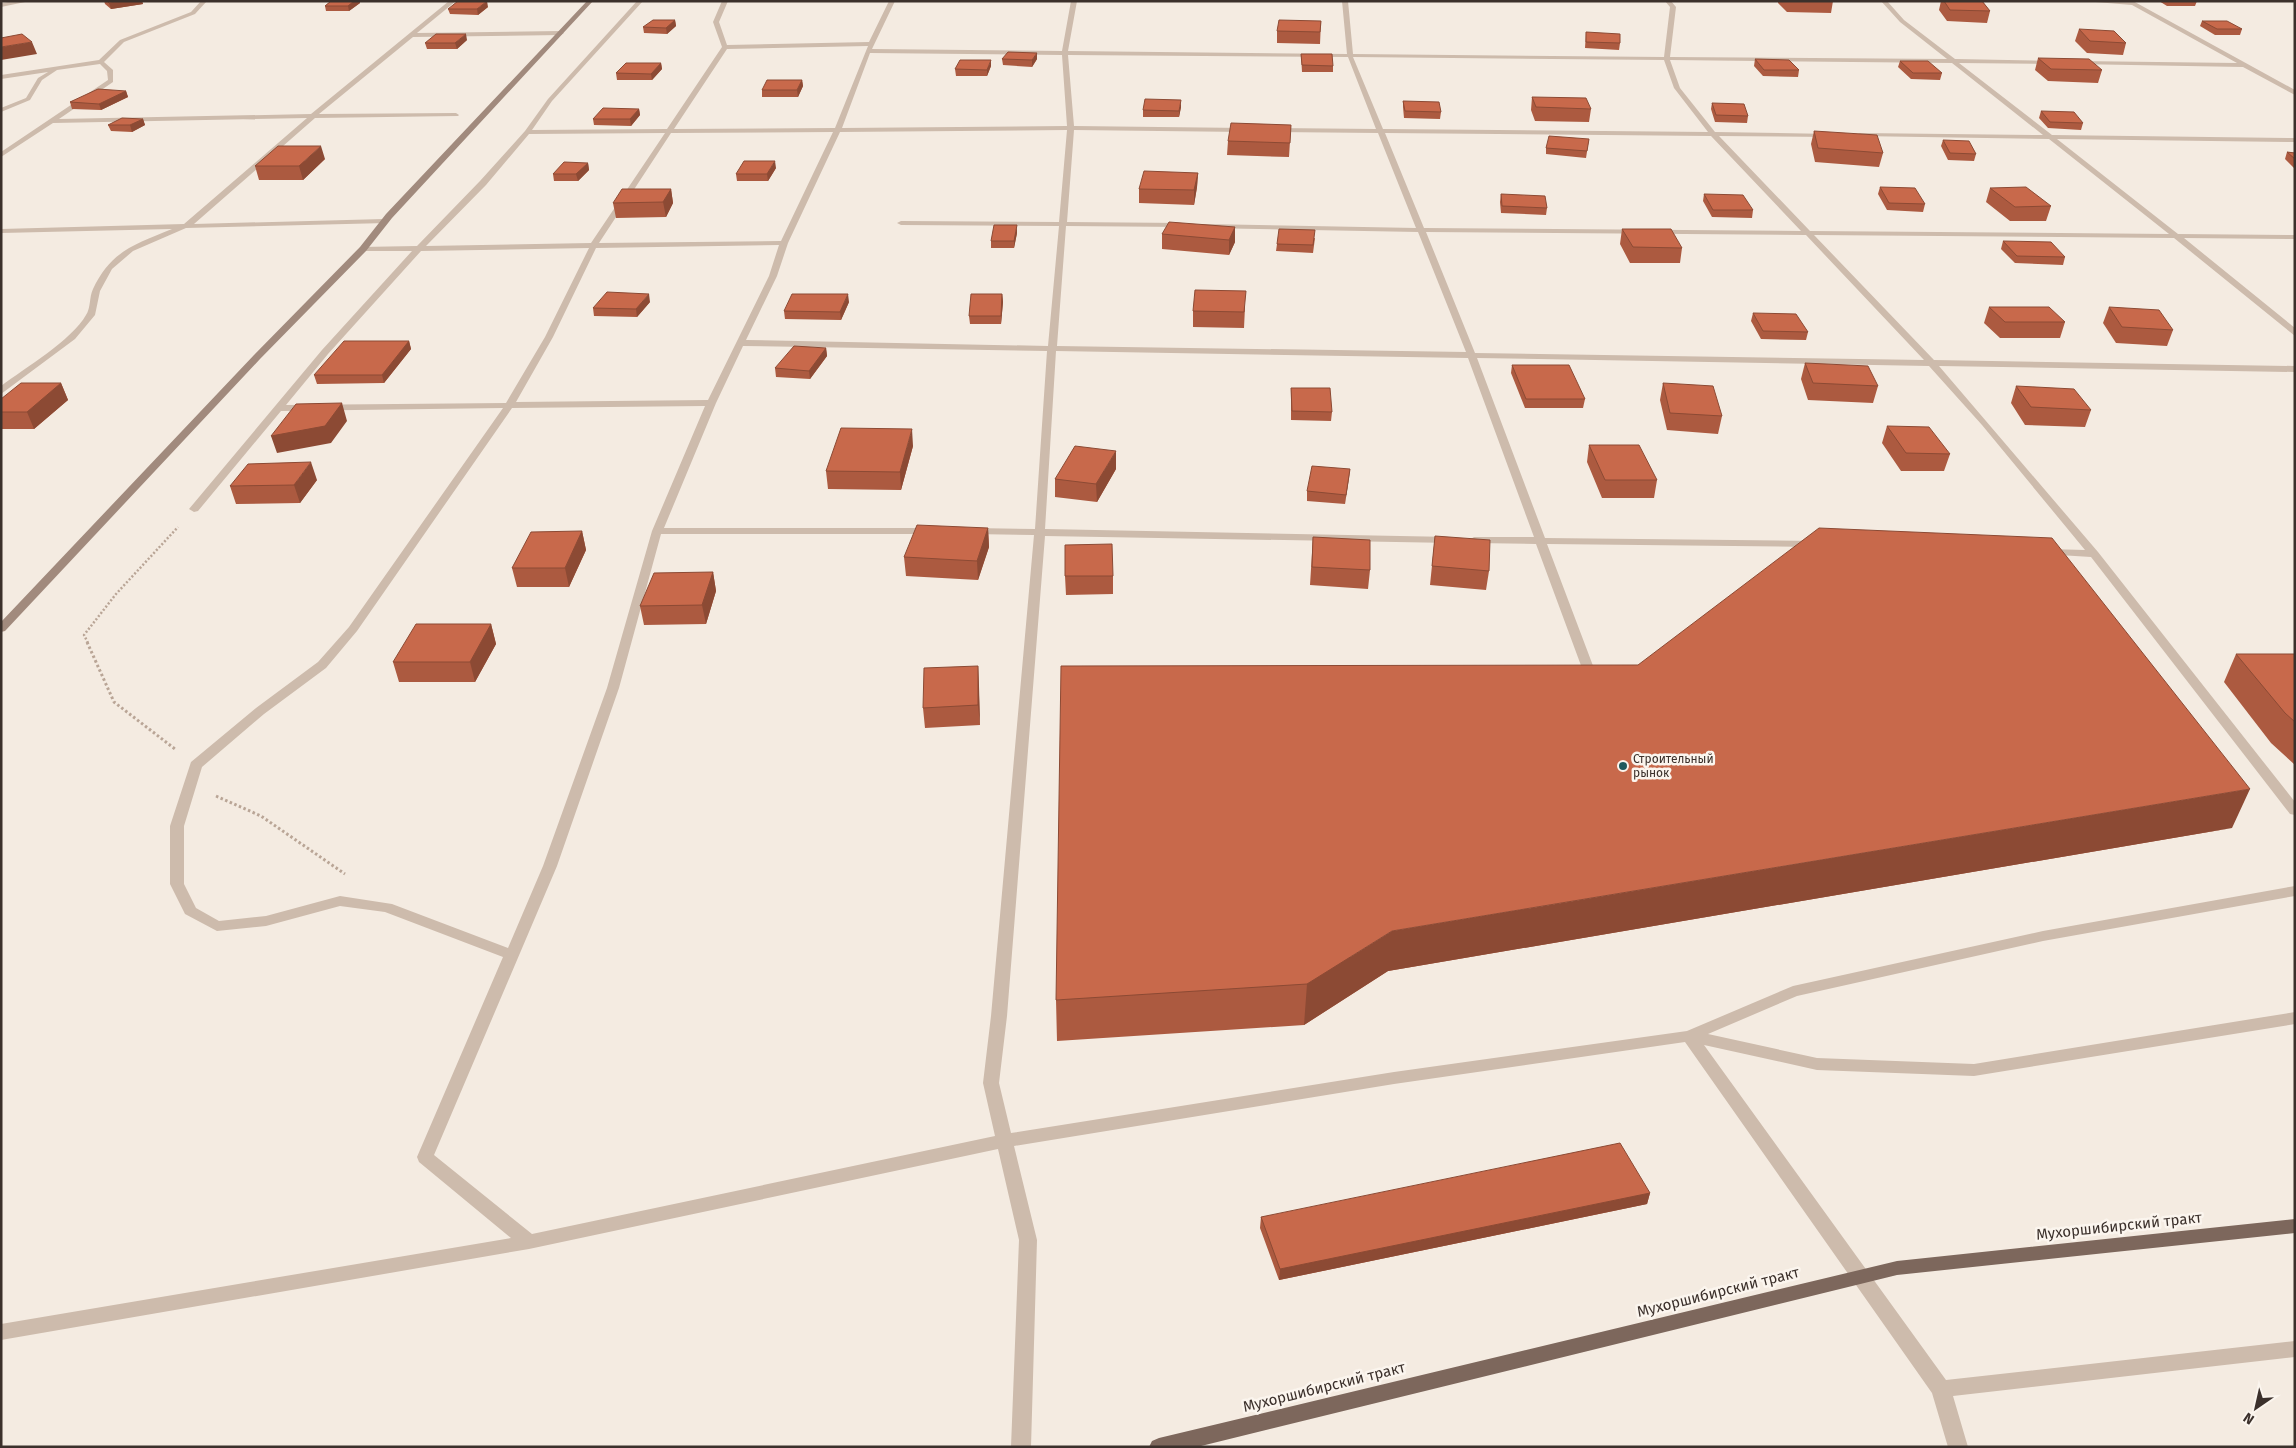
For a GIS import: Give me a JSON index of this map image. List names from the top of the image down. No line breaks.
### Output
{"streets":{"main road":["Мухоршибирский тракт"]},"places":["Строительный рынок"],"north":"bottom left"}
